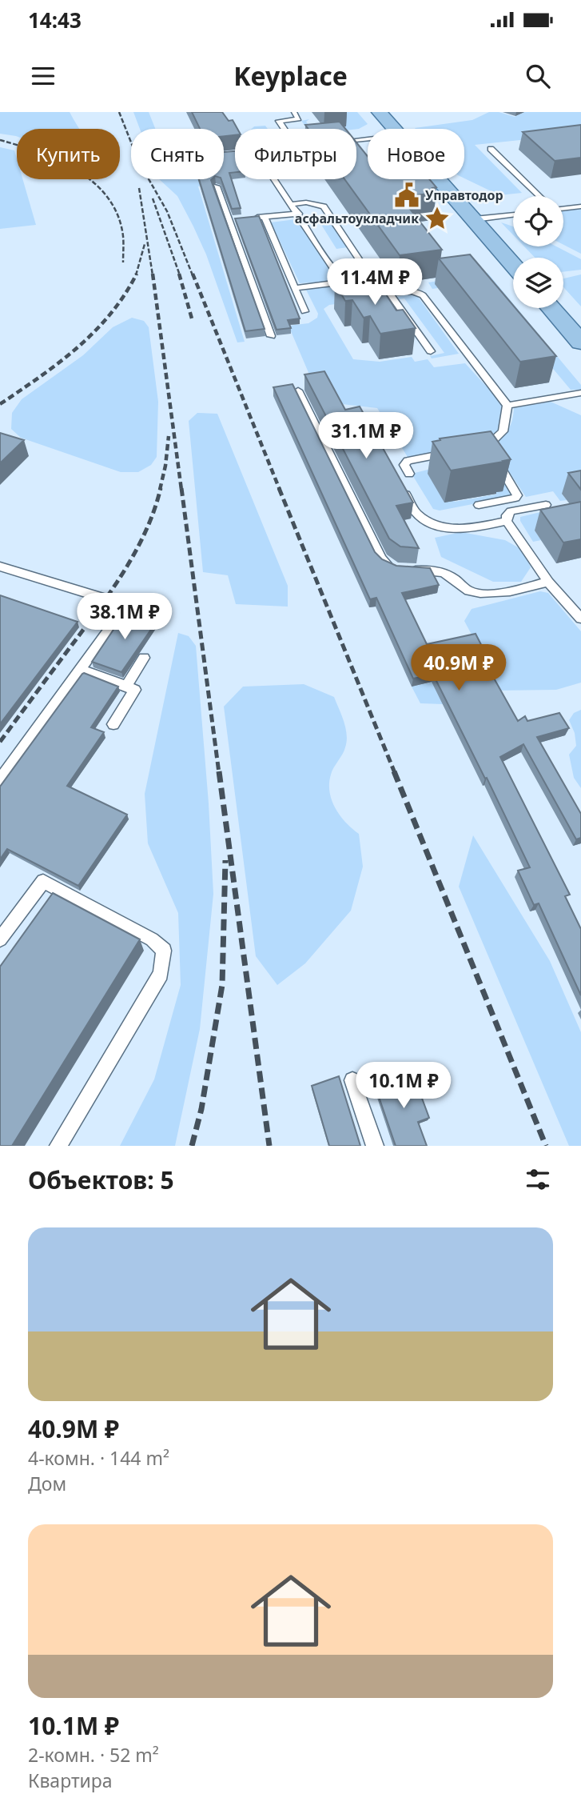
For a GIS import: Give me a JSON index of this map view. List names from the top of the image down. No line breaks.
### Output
{"places":{"public building":["Управтодор"],"place":["асфальтоукладчик"]},"page":{"status":"14:43","header":"Keyplace","chip":["Купить","Снять","Фильтры","Новое"],"price":["11.4M ₽","31.1M ₽","38.1M ₽","40.9M ₽","10.1M ₽"],"heading":"Объектов: 5","list":[{"name":"40.9M ₽","note":"4-комн. · 144 m² · Дом"},{"name":"10.1M ₽","note":"2-комн. · 52 m² · Квартира"}]}}
